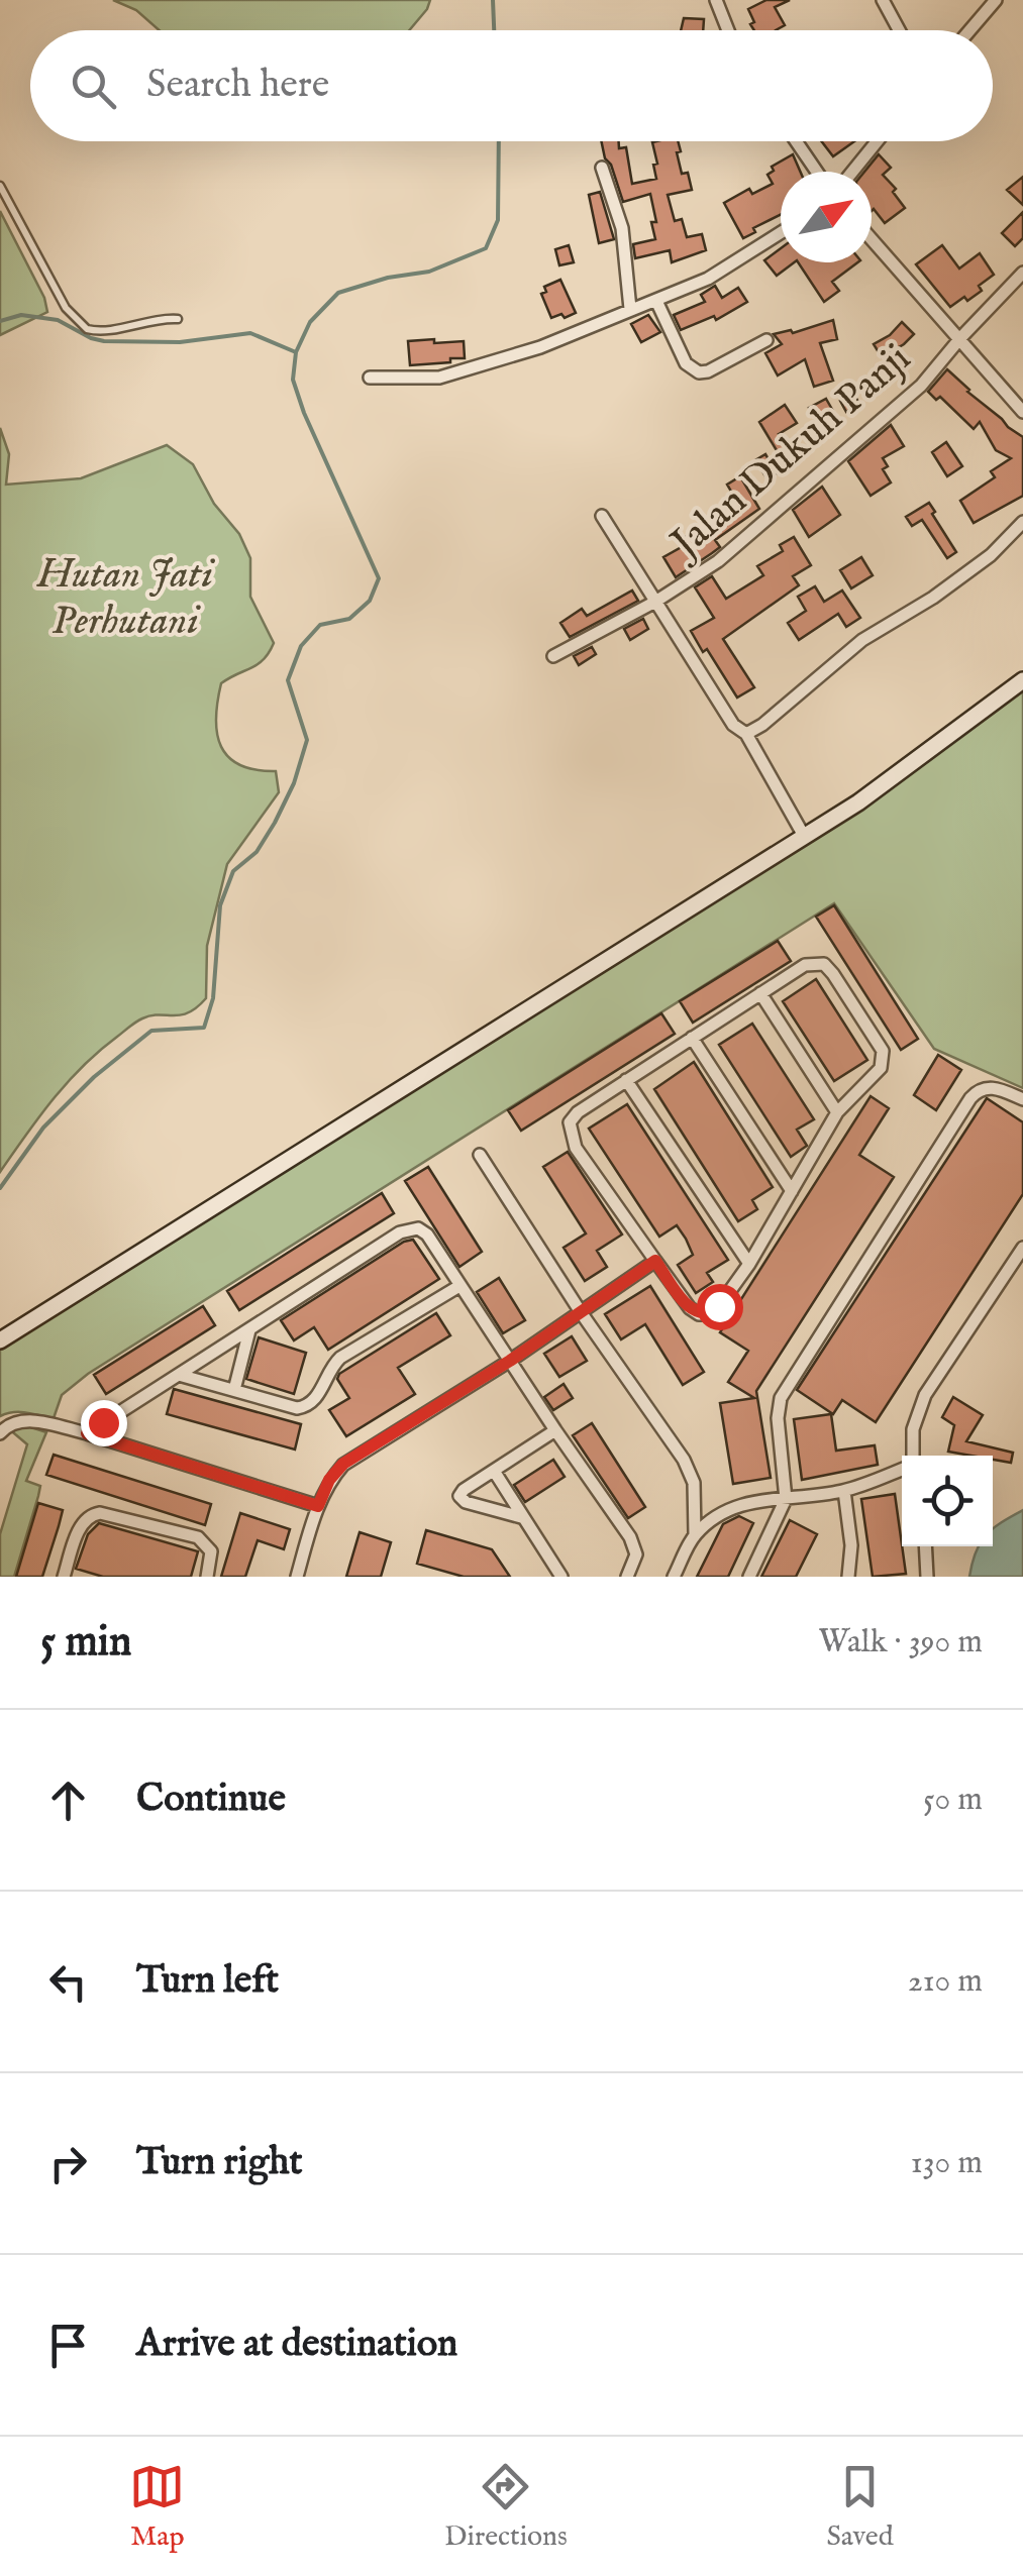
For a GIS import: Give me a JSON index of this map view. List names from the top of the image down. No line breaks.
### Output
{"streets":{"street":["Jalan Dukuh Panji"]},"parks":["Hutan Jati Perhutani"],"north":"top right","page":{"search":"Search here","heading":["5 min","Walk · 390 m"],"list":[["Continue","50 m"],["Turn left","210 m"],["Turn right","130 m"],"Arrive at destination"],"nav":["Map","Directions","Saved"]}}
